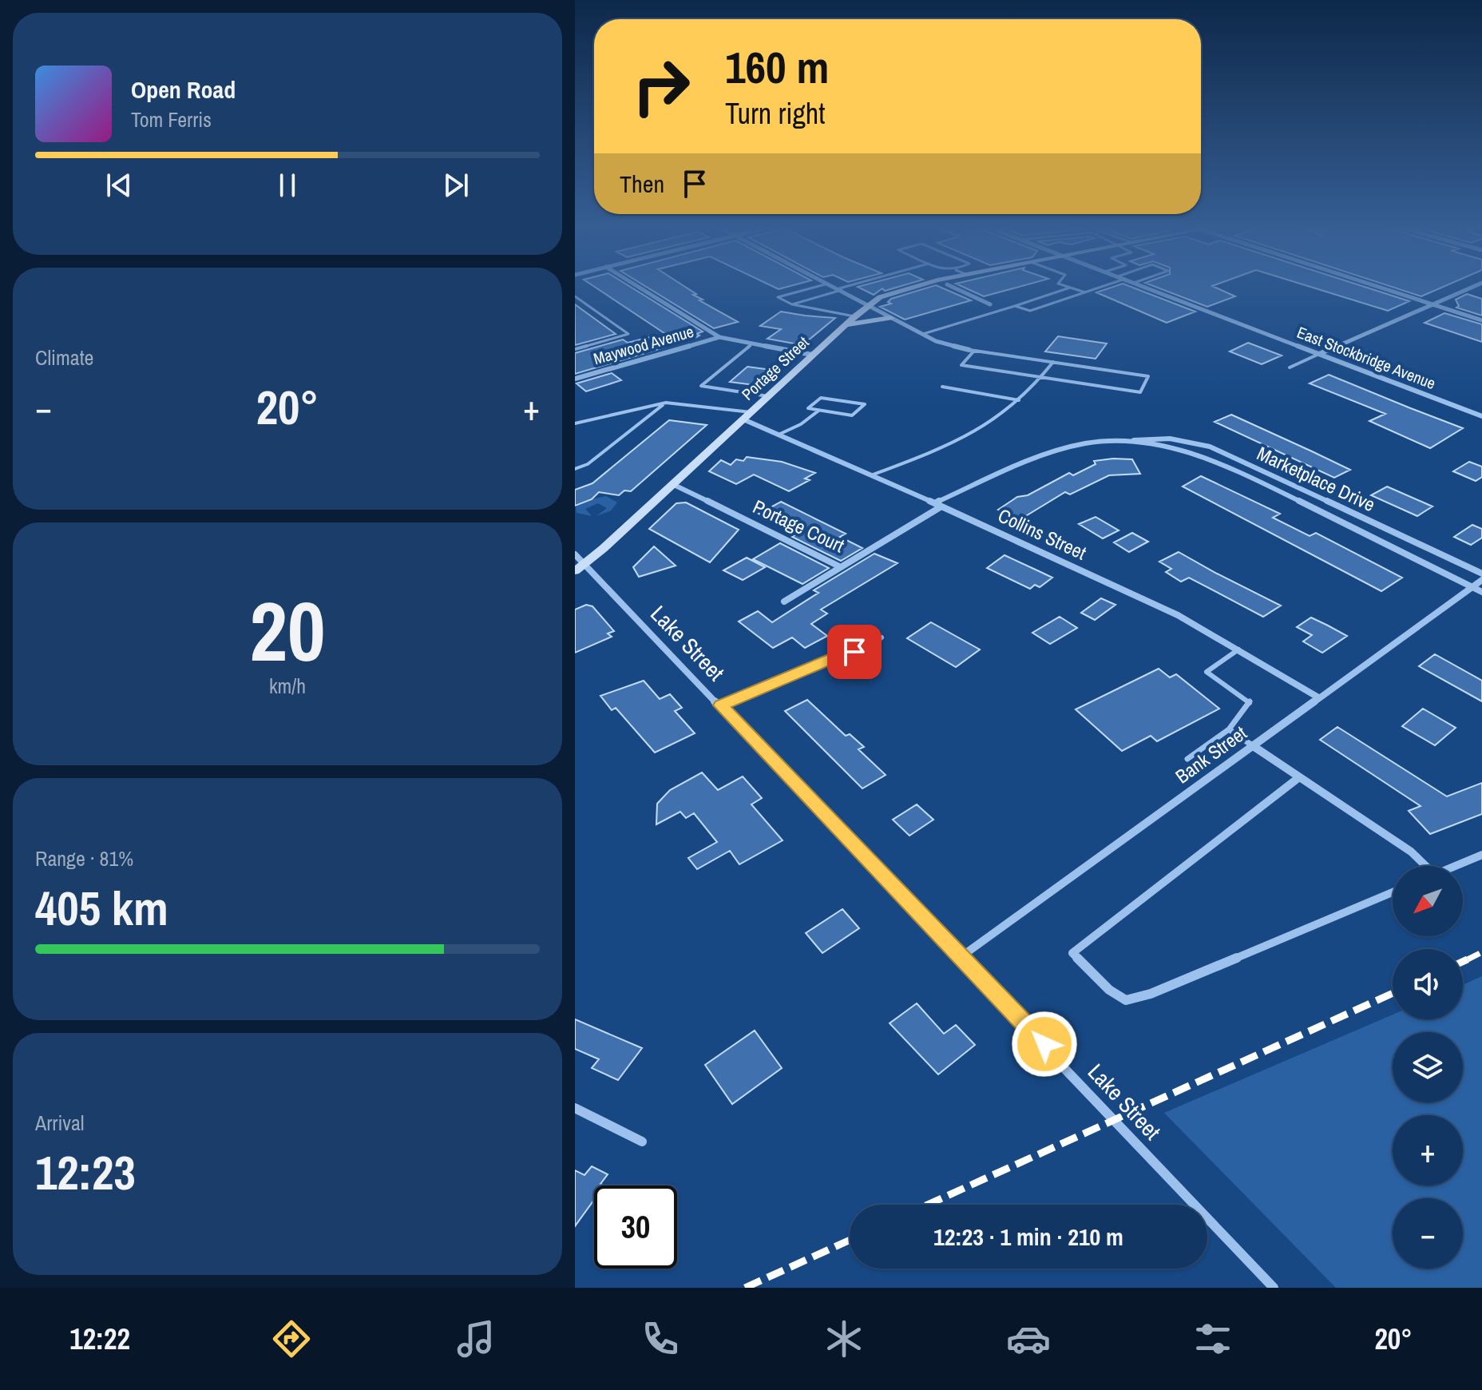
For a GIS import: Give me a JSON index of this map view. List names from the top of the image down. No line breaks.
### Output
{"streets":{"main road":["Portage Street"],"street":["Maywood Avenue","East Stockbridge Avenue","Marketplace Drive","Portage Court","Collins Street","Lake Street","Bank Street"]},"crossings":[["Portage Street","Portage Court"],["Portage Street","Collins Street"],["Portage Street","Lake Street"],["Marketplace Drive","Portage Court"],["Marketplace Drive","Collins Street"],["Marketplace Drive","Bank Street"],["Portage Court","Collins Street"],["Collins Street","Bank Street"],["Lake Street","Bank Street"]],"north":"bottom left","page":{"turn":["160 m","Turn right"],"song":["Open Road","Tom Ferris"],"then":"Then","tile":["Climate",["20","km/h"],["Range · 81%","405 km"],["Arrival","12:23"]],"heat":["−","20°","+"],"map_buttons":["+","−"],"limit":"30","trip":"12:23 · 1 min · 210 m","tabs":["12:22","20°"]}}
